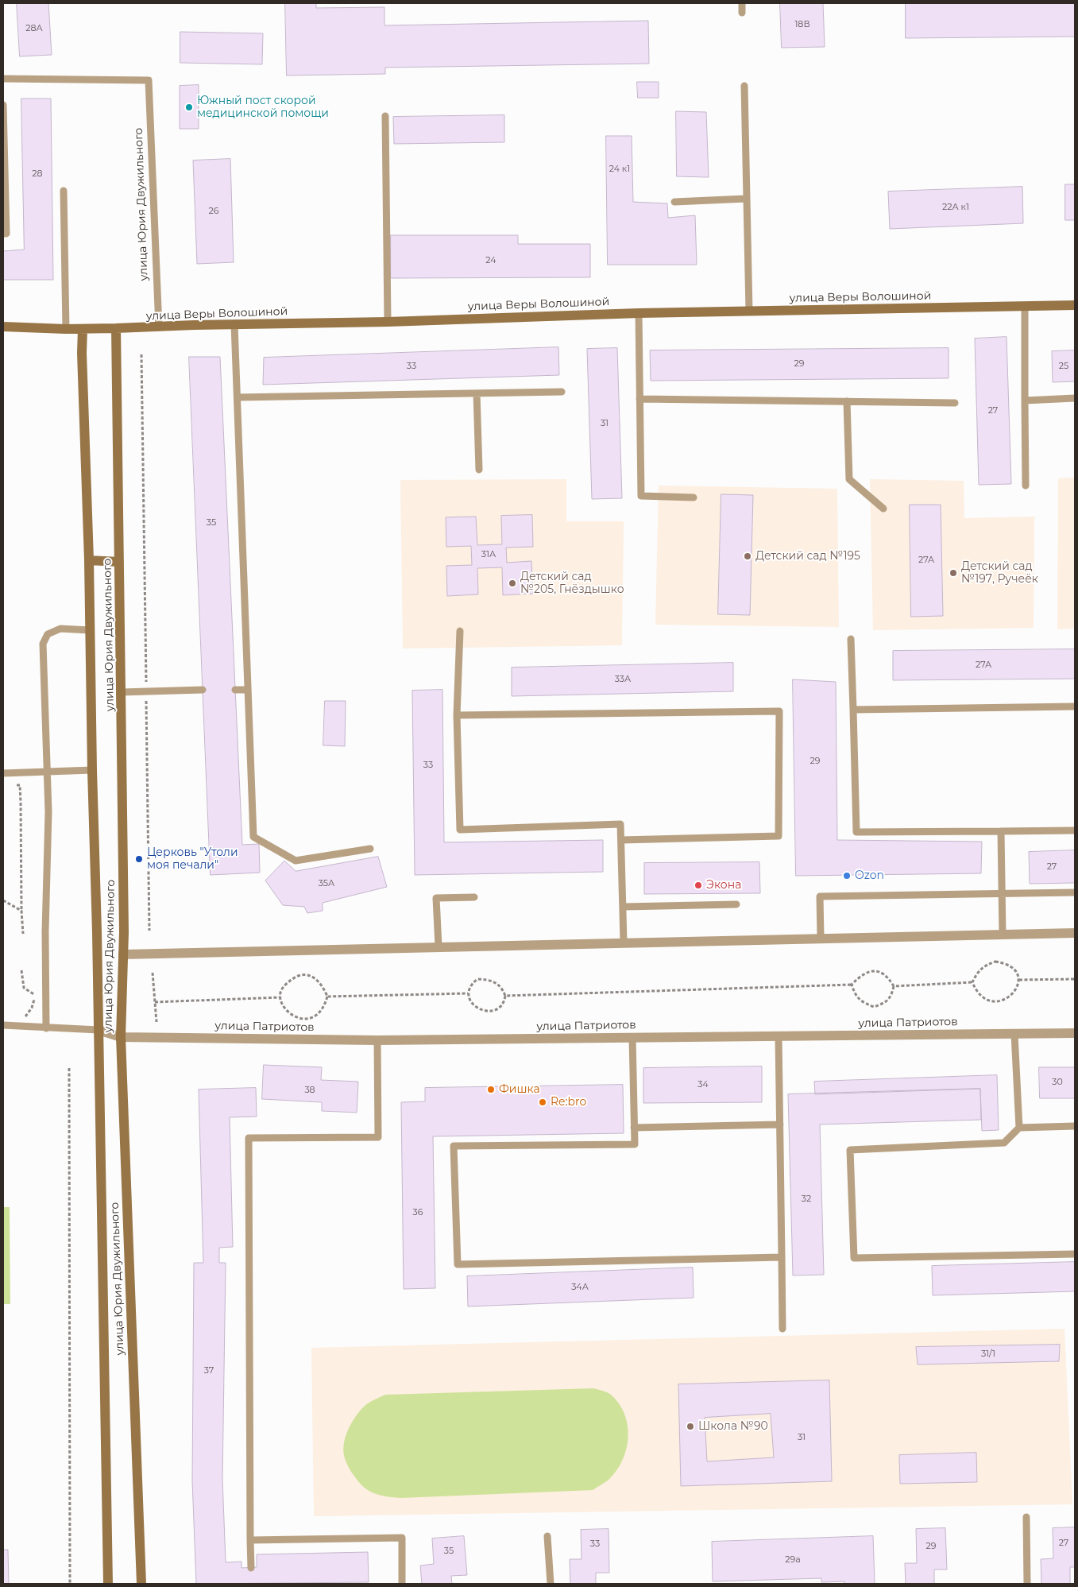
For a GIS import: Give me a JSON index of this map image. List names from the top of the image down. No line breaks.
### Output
{"streets":{"street":["улица Юрия Двужильного","улица Веры Волошиной","улица Патриотов"]},"crossings":[["улица Юрия Двужильного","улица Веры Волошиной"],["улица Юрия Двужильного","улица Патриотов"]],"places":["Южный пост скорой медицинской помощи","Детский сад №195","Детский сад №197, Ручеёк","Детский сад №205, Гнёздышко","Церковь \"Утоли моя печали\"","Ozon","Экона","Фишка","Re:bro","Школа №90"],"house_numbers":["18В","28А","24 к1","28","22А к1","26","24","29","33","25","27","31","35","31А","27А","27А","33А","29","33","27","35А","30","34","38","32","36","34А","31/1","37","31","27","33","29","35","29а"]}
